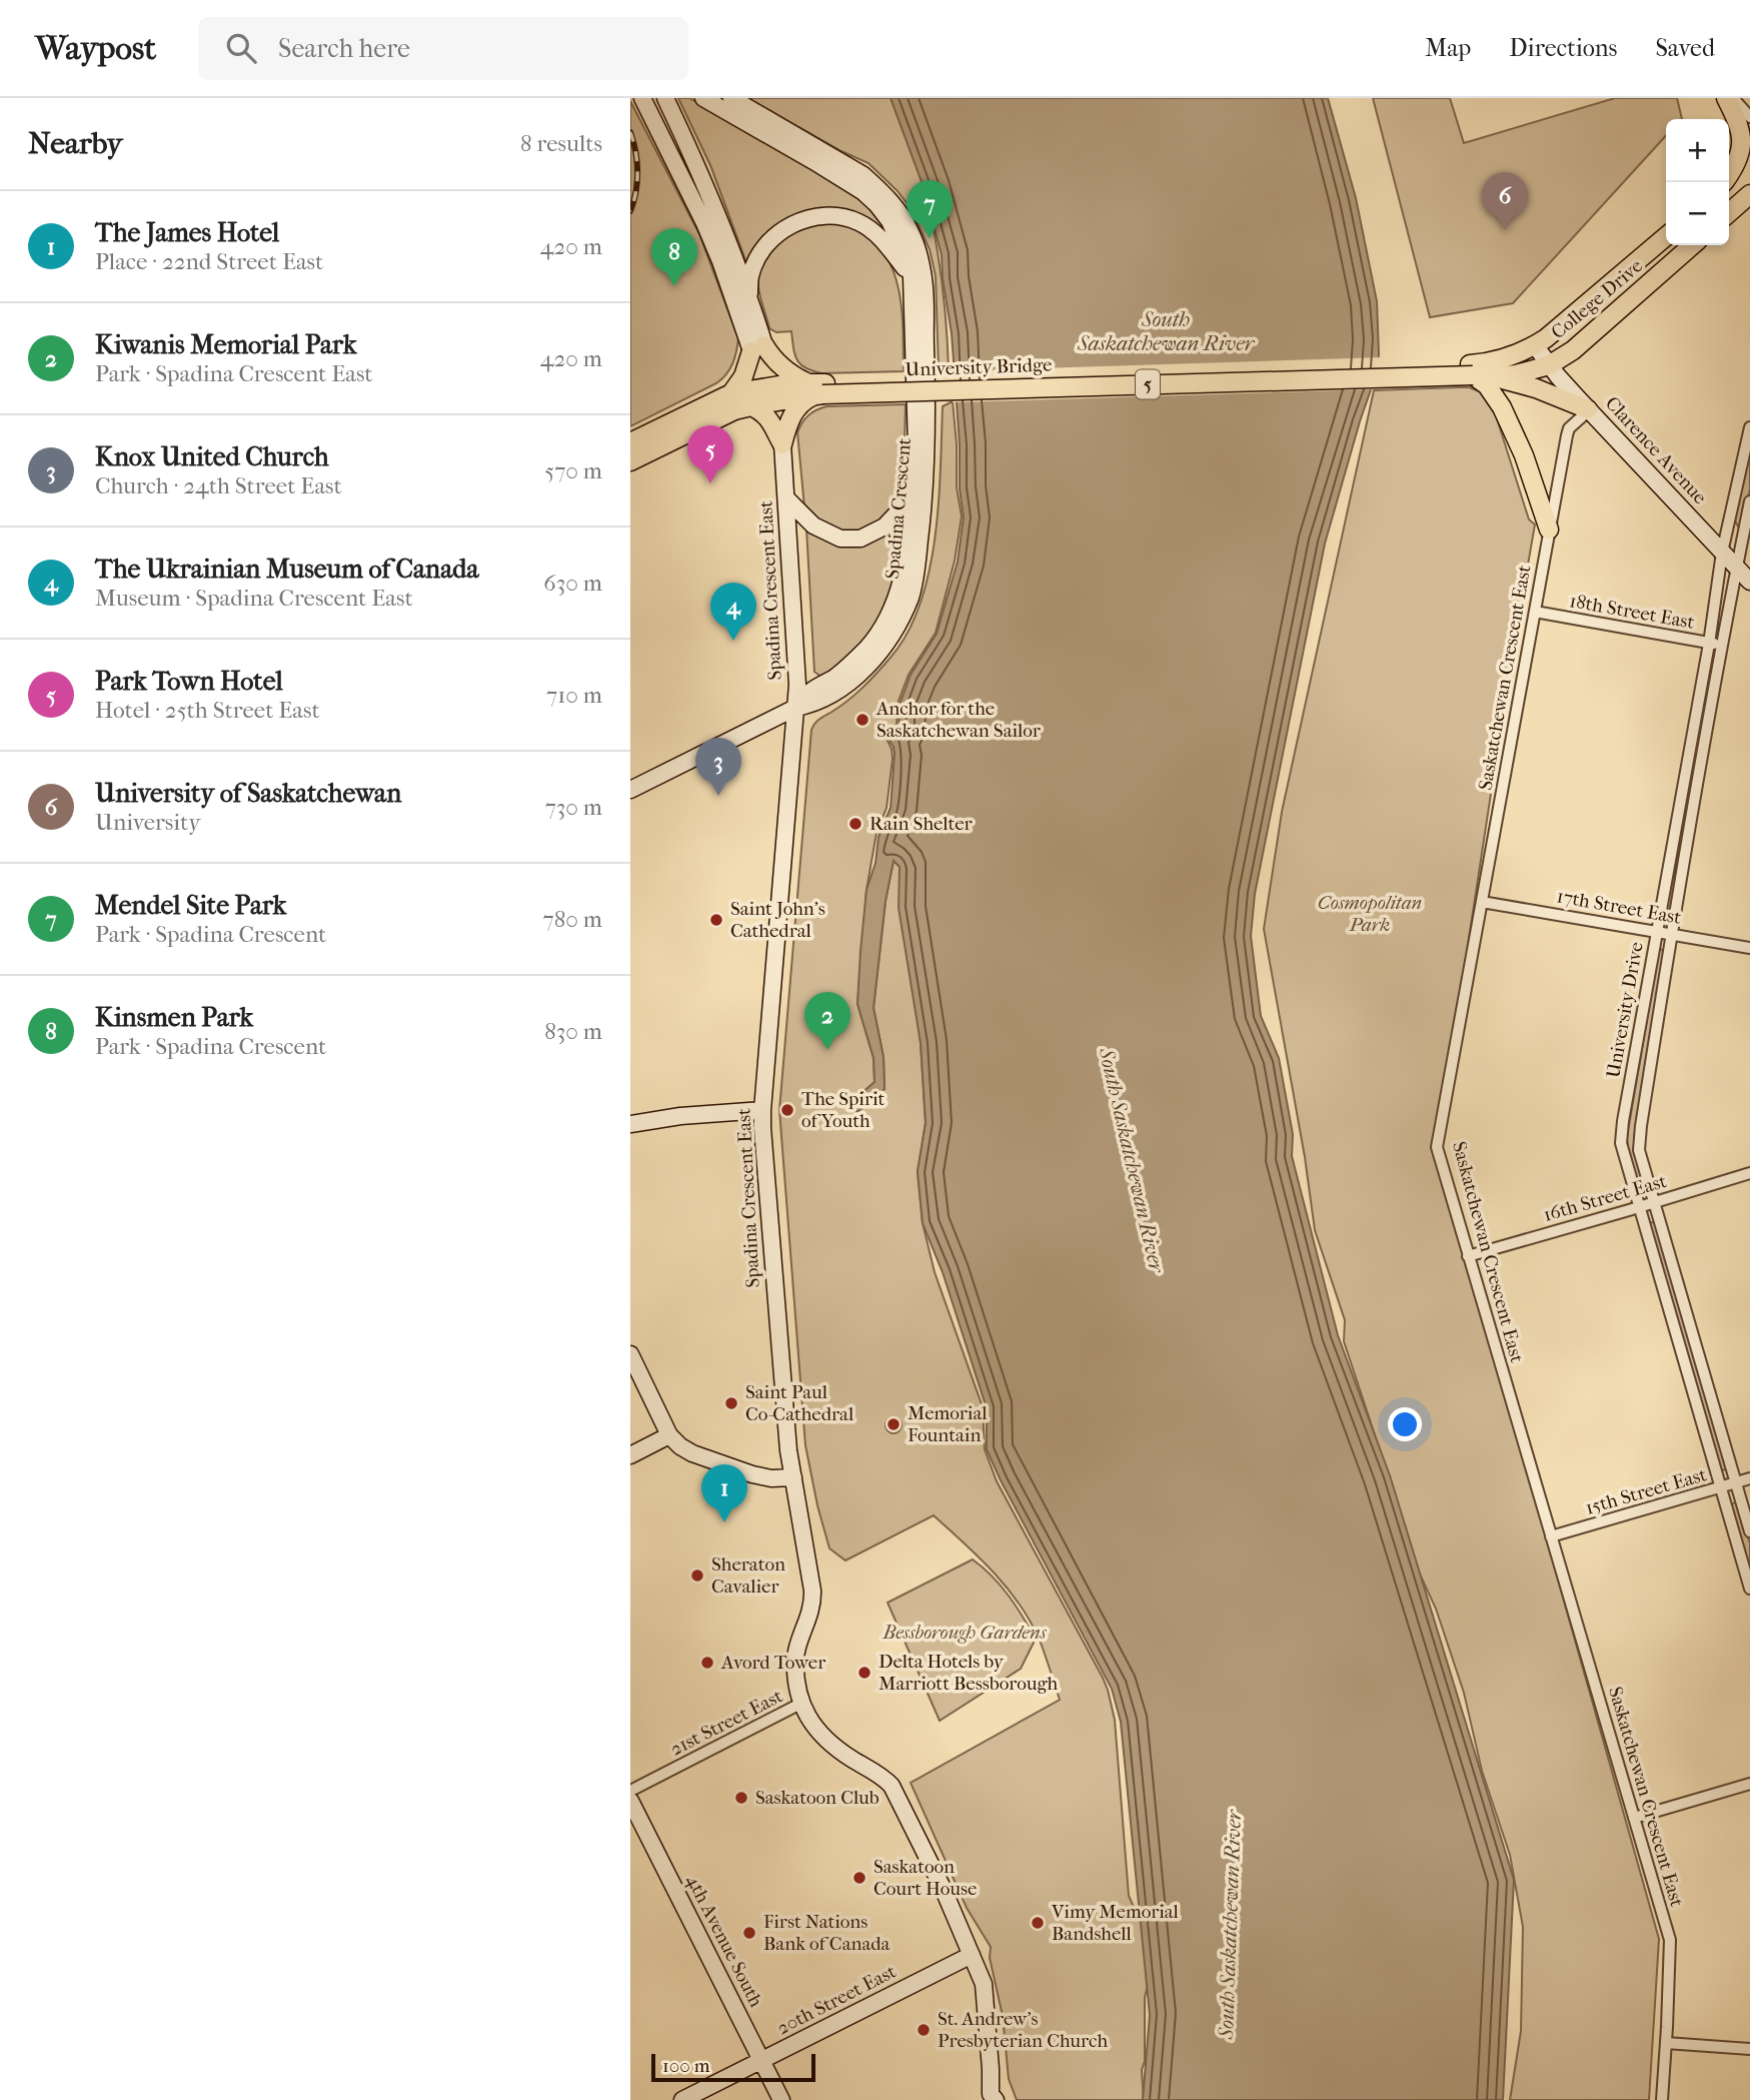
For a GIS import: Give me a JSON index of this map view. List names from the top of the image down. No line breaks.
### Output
{"streets":{"main road":["College Drive","University Bridge","5"],"street":["Clarence Avenue","Spadina Crescent","Spadina Crescent East","18th Street East","Saskatchewan Crescent East","17th Street East","University Drive","16th Street East","15th Street East","21st Street East","4th Avenue South","20th Street East"]},"crossings":[["College Drive","University Bridge"],["College Drive","Clarence Avenue"],["University Bridge","5"],["Clarence Avenue","Saskatchewan Crescent East"],["Clarence Avenue","University Drive"],["Spadina Crescent","Spadina Crescent East"],["Spadina Crescent East","21st Street East"],["Spadina Crescent East","20th Street East"],["18th Street East","Saskatchewan Crescent East"],["18th Street East","University Drive"],["Saskatchewan Crescent East","17th Street East"],["Saskatchewan Crescent East","16th Street East"],["Saskatchewan Crescent East","15th Street East"],["17th Street East","University Drive"],["University Drive","16th Street East"],["University Drive","15th Street East"],["4th Avenue South","20th Street East"]],"water":["South Saskatchewan River"],"parks":["Cosmopolitan Park","Bessborough Gardens"],"places":["Anchor for the Saskatchewan Sailor","Rain Shelter","Saint John's Cathedral","The Spirit of Youth","Saint Paul Co-Cathedral","Memorial Fountain","Sheraton Cavalier","Avord Tower","Delta Hotels by Marriott Bessborough","Saskatoon Club","Saskatoon Court House","Vimy Memorial Bandshell","First Nations Bank of Canada","St. Andrew's Presbyterian Church"],"scale_bar":"100 m","page":{"header":"Waypost","search":"Search here","nav":["Map","Directions","Saved"],"heading":["Nearby","8 results"],"map_buttons":["+","−"],"pins":["6","7","8","5","4","3","2","1"],"list":[{"mark":"1","name":"The James Hotel","note":"Place · 22nd Street East","value":"420 m"},{"mark":"2","name":"Kiwanis Memorial Park","note":"Park · Spadina Crescent East","value":"420 m"},{"mark":"3","name":"Knox United Church","note":"Church · 24th Street East","value":"570 m"},{"mark":"4","name":"The Ukrainian Museum of Canada","note":"Museum · Spadina Crescent East","value":"630 m"},{"mark":"5","name":"Park Town Hotel","note":"Hotel · 25th Street East","value":"710 m"},{"mark":"6","name":"University of Saskatchewan","note":"University","value":"730 m"},{"mark":"7","name":"Mendel Site Park","note":"Park · Spadina Crescent","value":"780 m"},{"mark":"8","name":"Kinsmen Park","note":"Park · Spadina Crescent","value":"830 m"}],"scale":"100 m"}}
